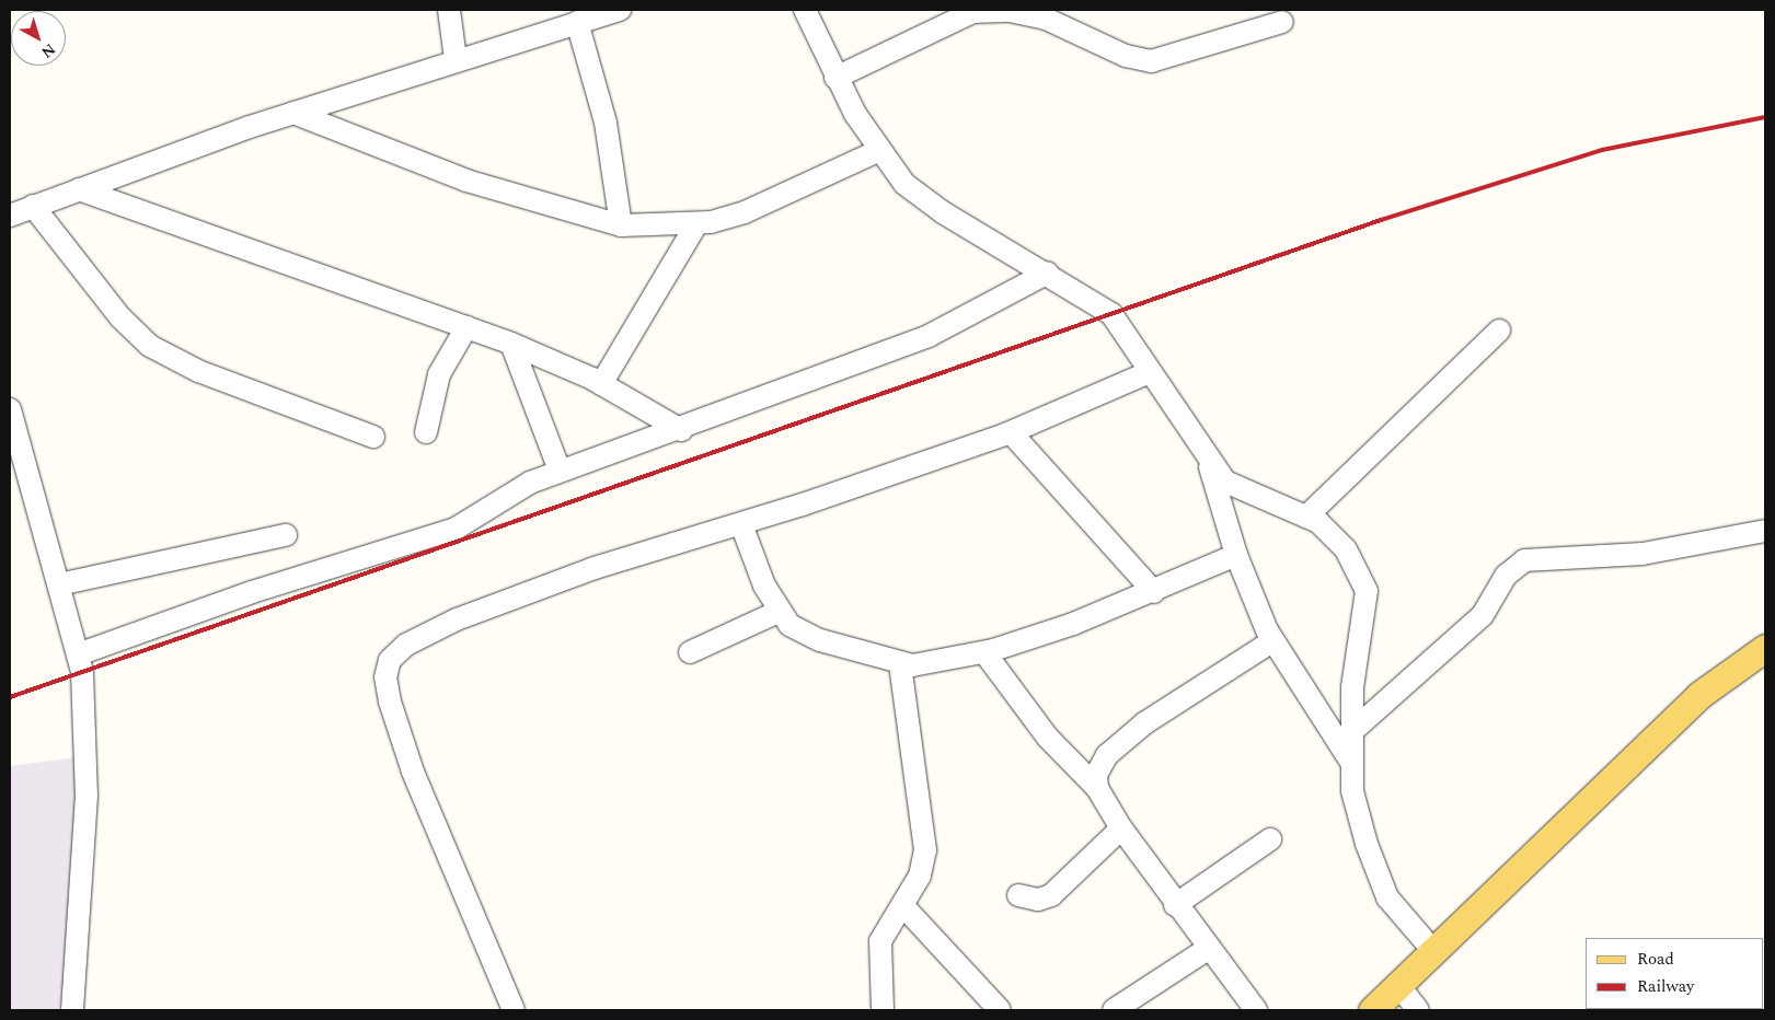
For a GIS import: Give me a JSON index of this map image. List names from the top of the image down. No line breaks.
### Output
{"legend":["Road","Railway"],"north":"bottom right"}
